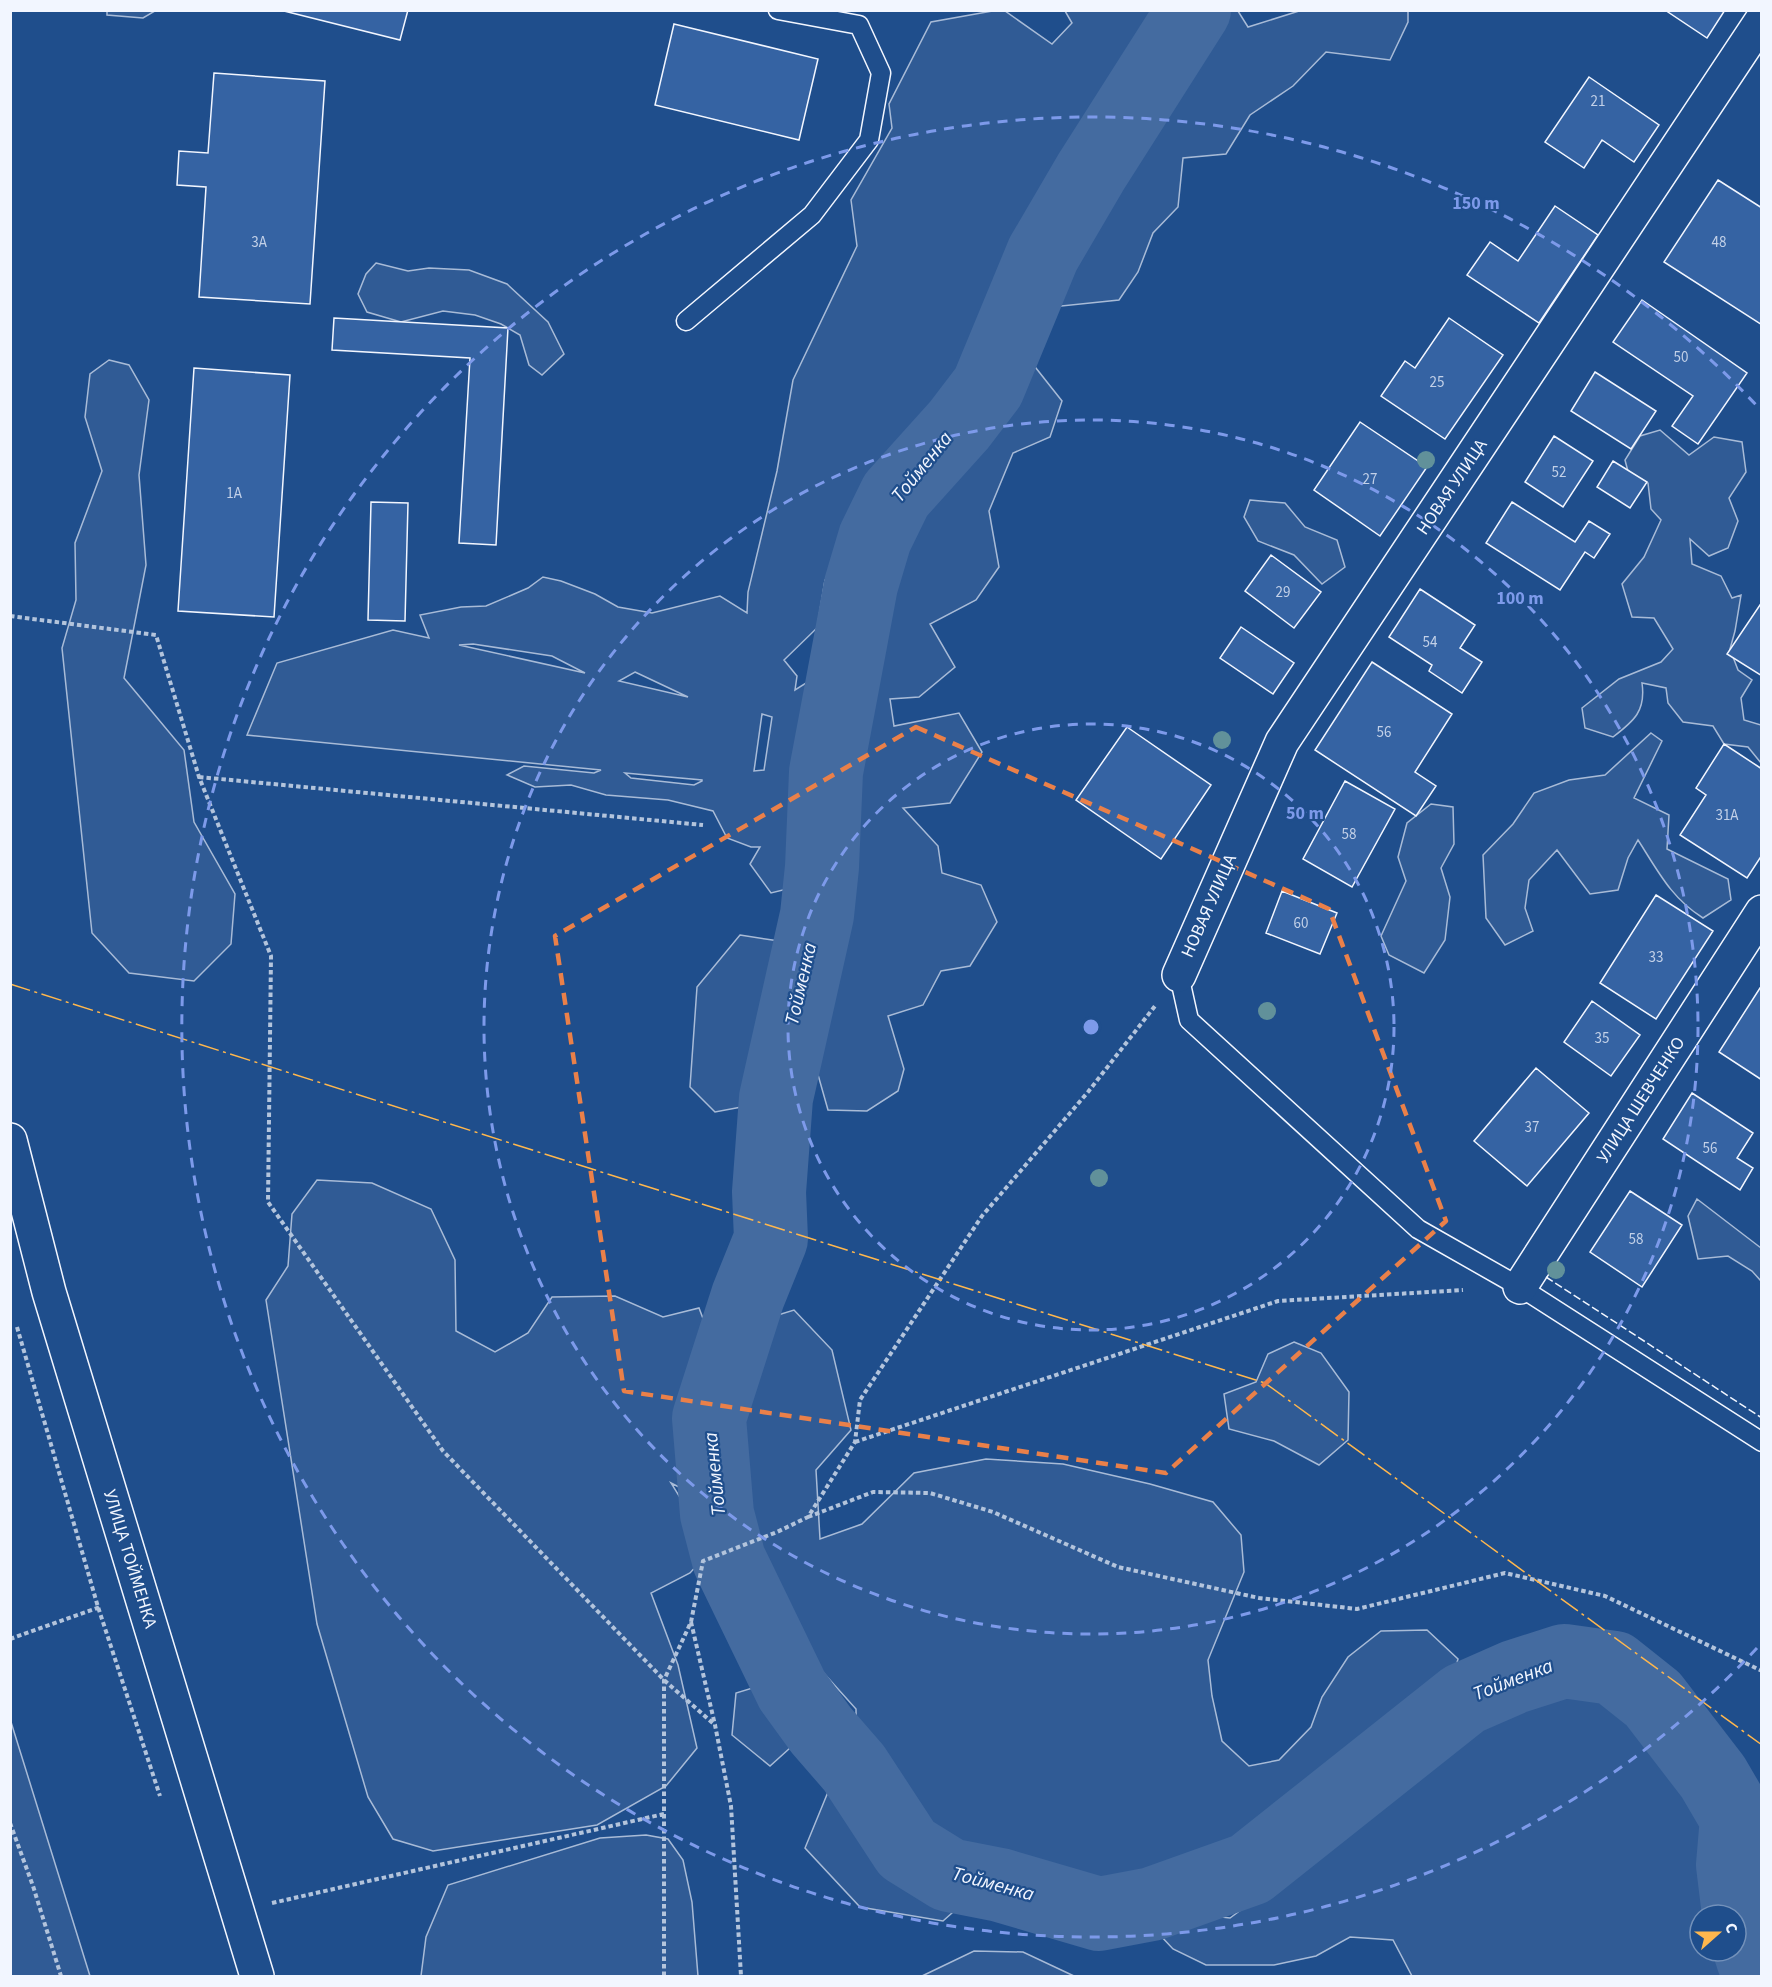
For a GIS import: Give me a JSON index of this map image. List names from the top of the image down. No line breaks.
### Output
{"streets":{"street":["НОВАЯ УЛИЦА","УЛИЦА ШЕВЧЕНКО","УЛИЦА ТОЙМЕНКА"]},"water":["Тойменка"],"house_numbers":["21","3А","48","50","25","52","27","1А","29","54","56","31А","58","60","33","35","37","56","58"],"north":"right","rings":["150 m","100 m","50 m"]}
